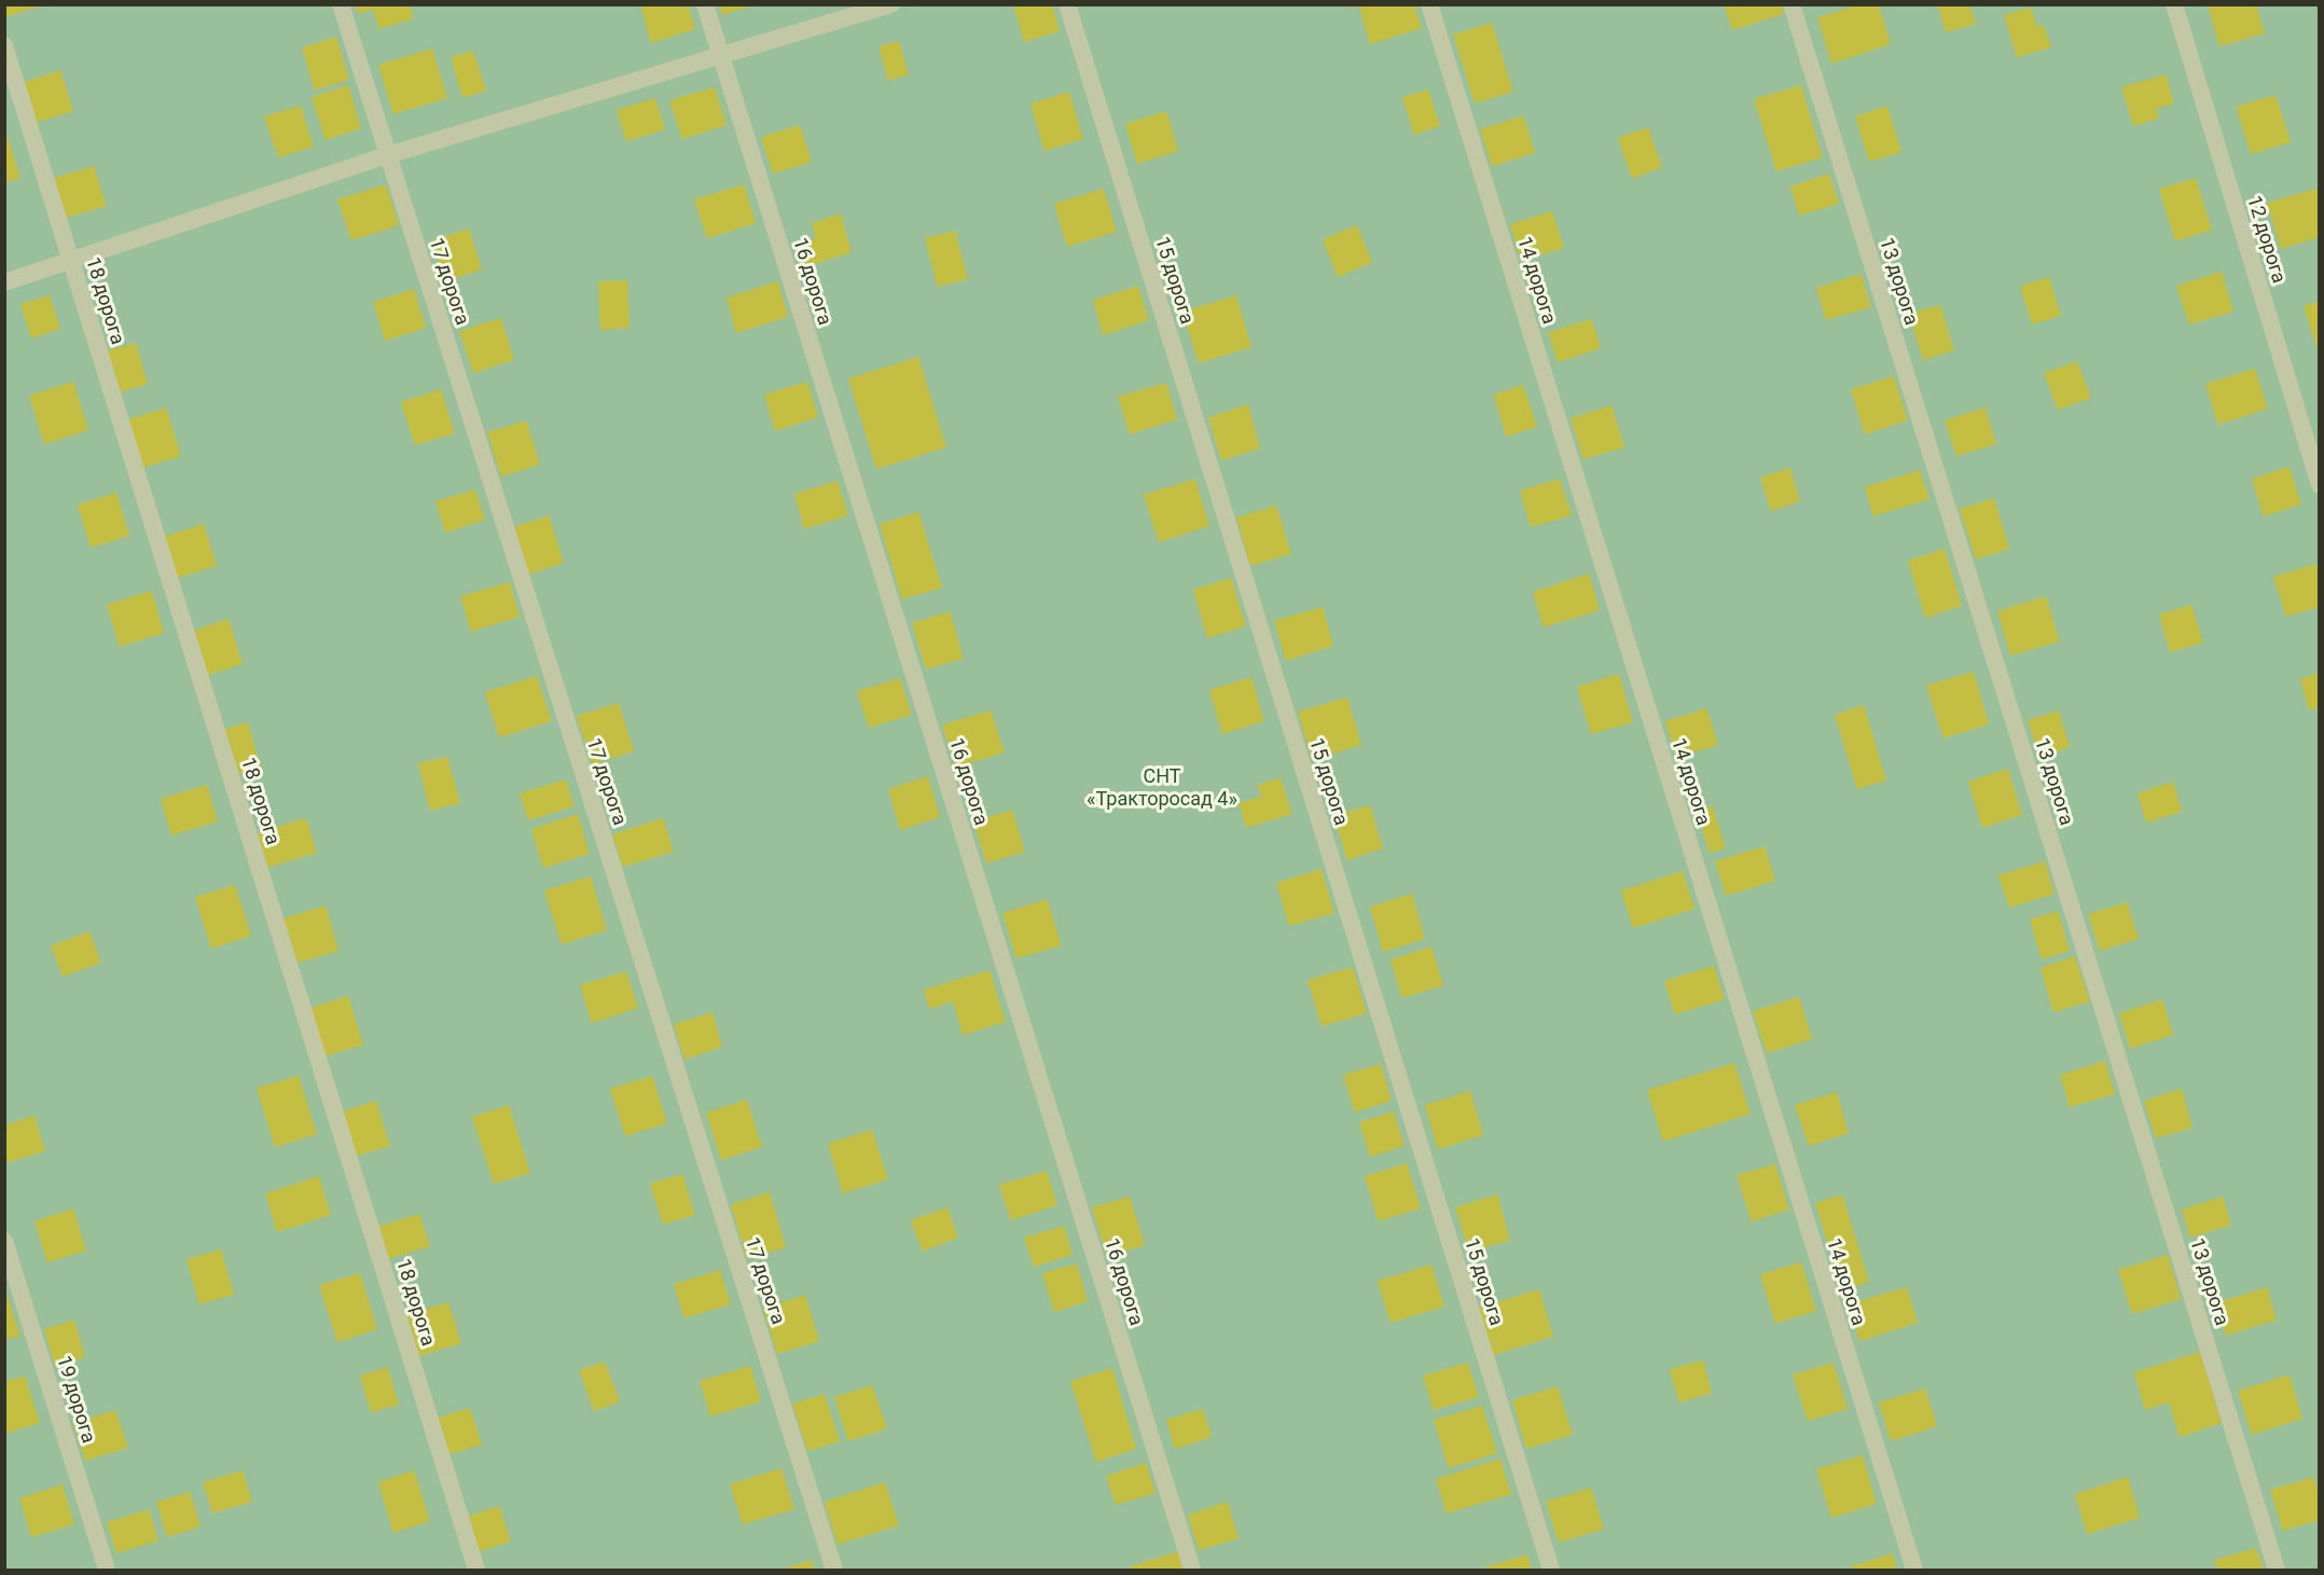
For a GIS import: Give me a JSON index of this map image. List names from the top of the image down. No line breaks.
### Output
{"streets":{"street":["12 дорога","15 дорога","14 дорога","17 дорога","16 дорога","13 дорога","18 дорога","19 дорога"]},"parks":["СНТ «Тракторосад 4»"]}
